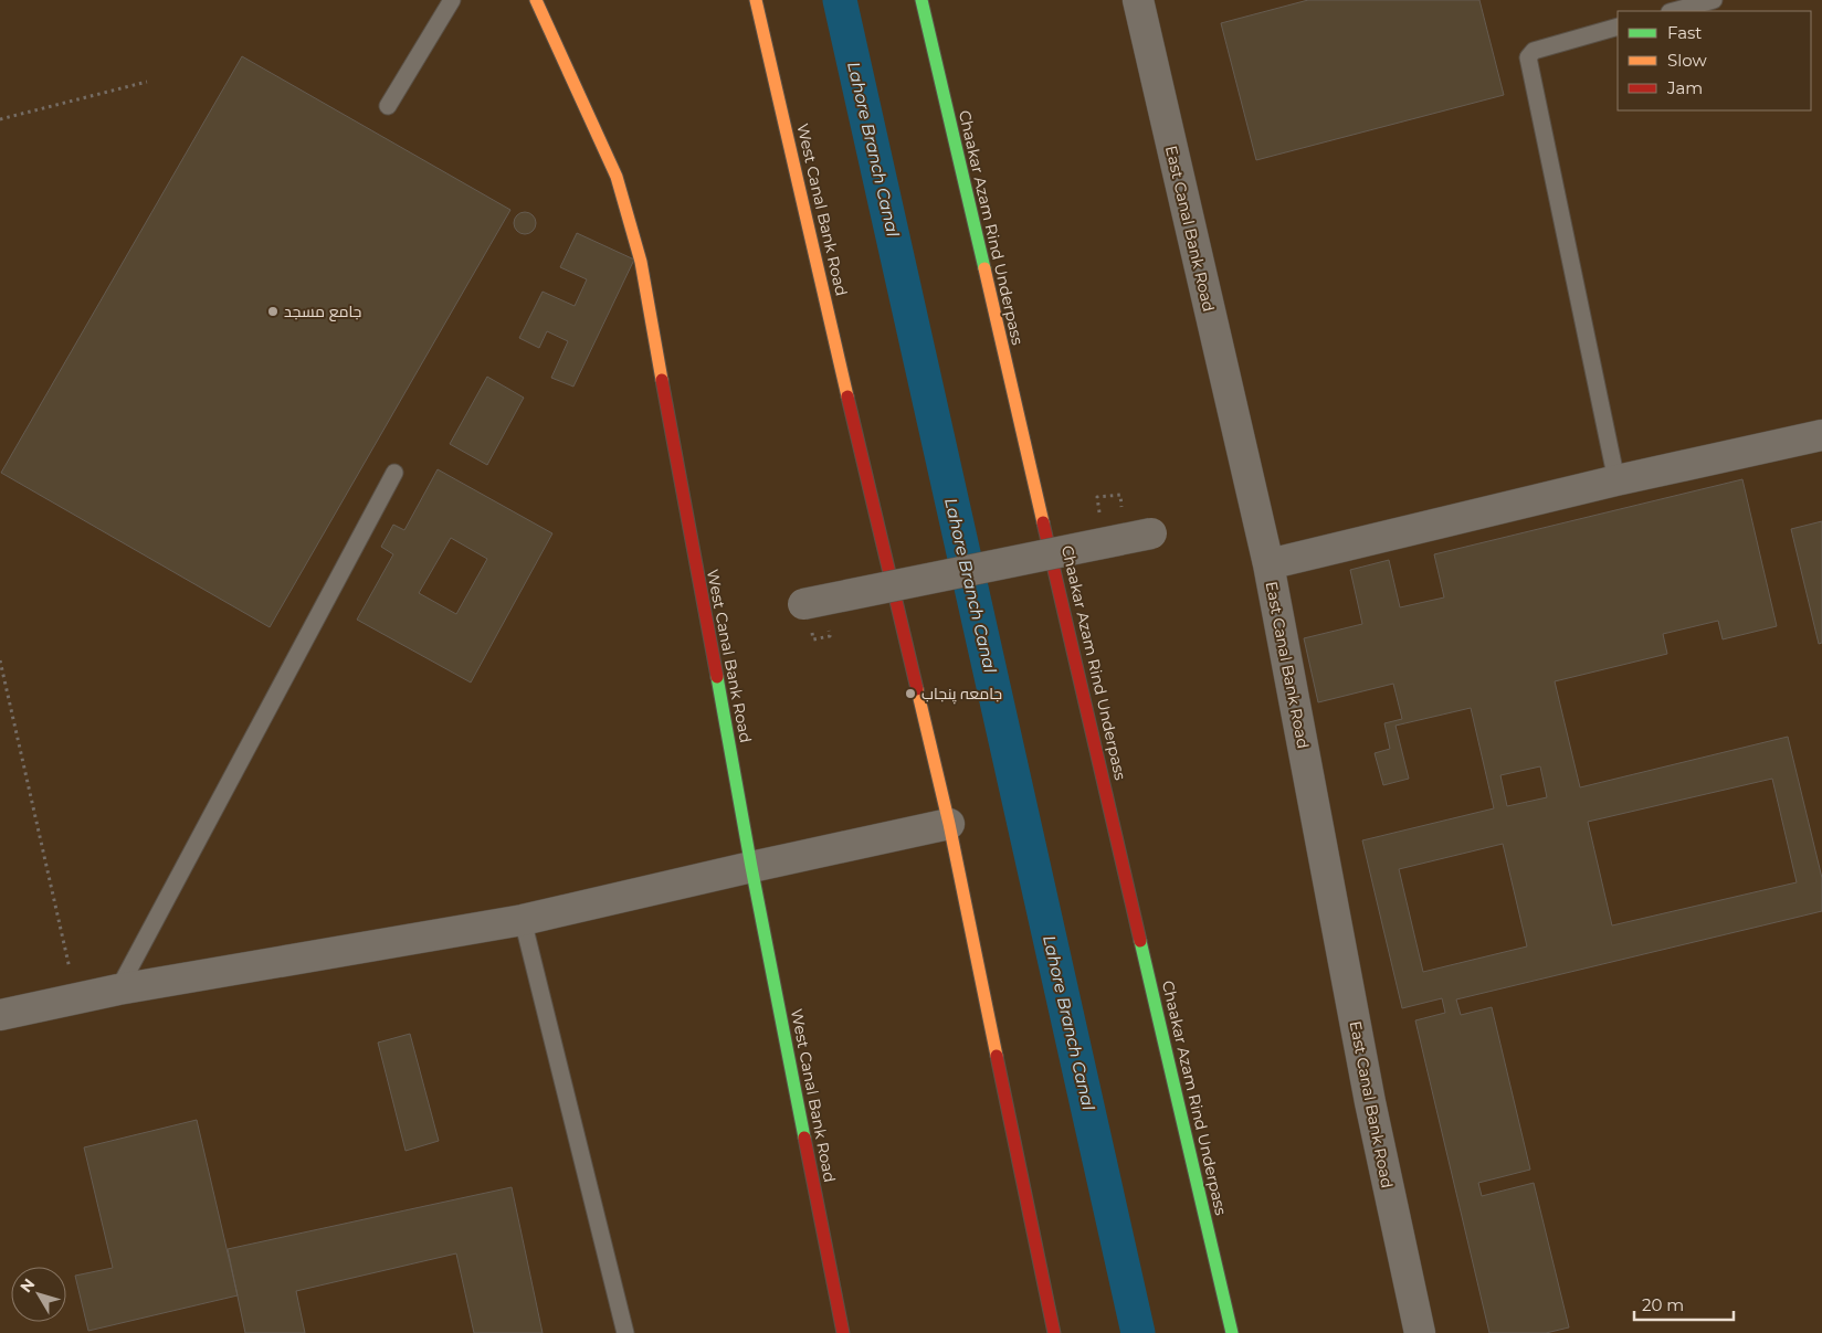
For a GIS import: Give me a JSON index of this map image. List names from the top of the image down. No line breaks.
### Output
{"streets":{"main road":["West Canal Bank Road","Chaakar Azam Rind Underpass"],"street":["East Canal Bank Road"]},"water":["Lahore Branch Canal"],"places":["جامع مسجد","جامعہ پنجاب"],"legend":["Fast","Slow","Jam"],"scale_bar":"20 m","north":"top left"}
